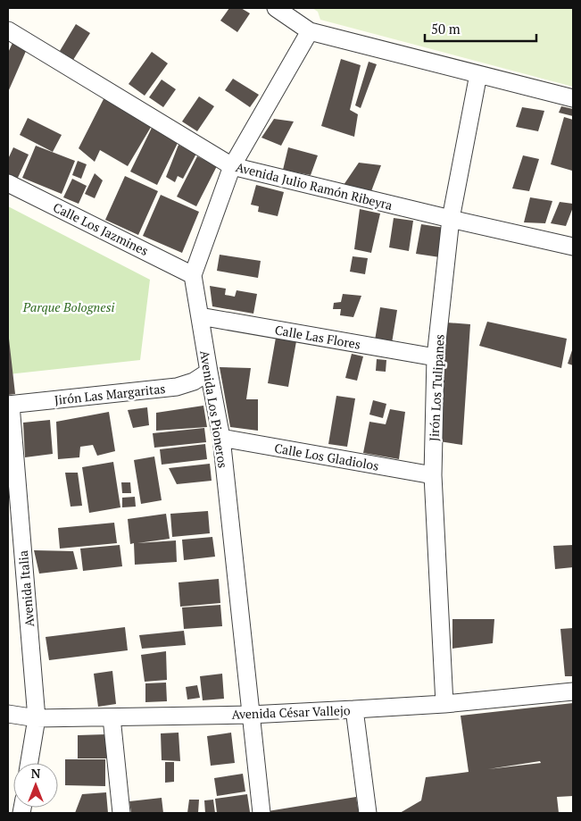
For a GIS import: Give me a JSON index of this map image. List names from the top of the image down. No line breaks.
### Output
{"streets":{"street":["Avenida Julio Ramón Ribeyra","Calle Los Jazmines","Calle Las Flores","Jirón Los Tulipanes","Jirón Las Margaritas","Avenida Los Pioneros","Calle Los Gladiolos","Avenida Italia","Avenida César Vallejo"]},"crossings":[["Avenida Julio Ramón Ribeyra","Jirón Los Tulipanes"],["Avenida Julio Ramón Ribeyra","Avenida Los Pioneros"],["Calle Los Jazmines","Avenida Los Pioneros"],["Calle Las Flores","Jirón Los Tulipanes"],["Calle Las Flores","Avenida Los Pioneros"],["Jirón Los Tulipanes","Calle Los Gladiolos"],["Jirón Los Tulipanes","Avenida César Vallejo"],["Jirón Las Margaritas","Avenida Los Pioneros"],["Jirón Las Margaritas","Avenida Italia"],["Avenida Los Pioneros","Calle Los Gladiolos"],["Avenida Los Pioneros","Avenida César Vallejo"],["Avenida Italia","Avenida César Vallejo"]],"parks":["Parque Bolognesi"],"scale_bar":"50 m","north":"top"}
